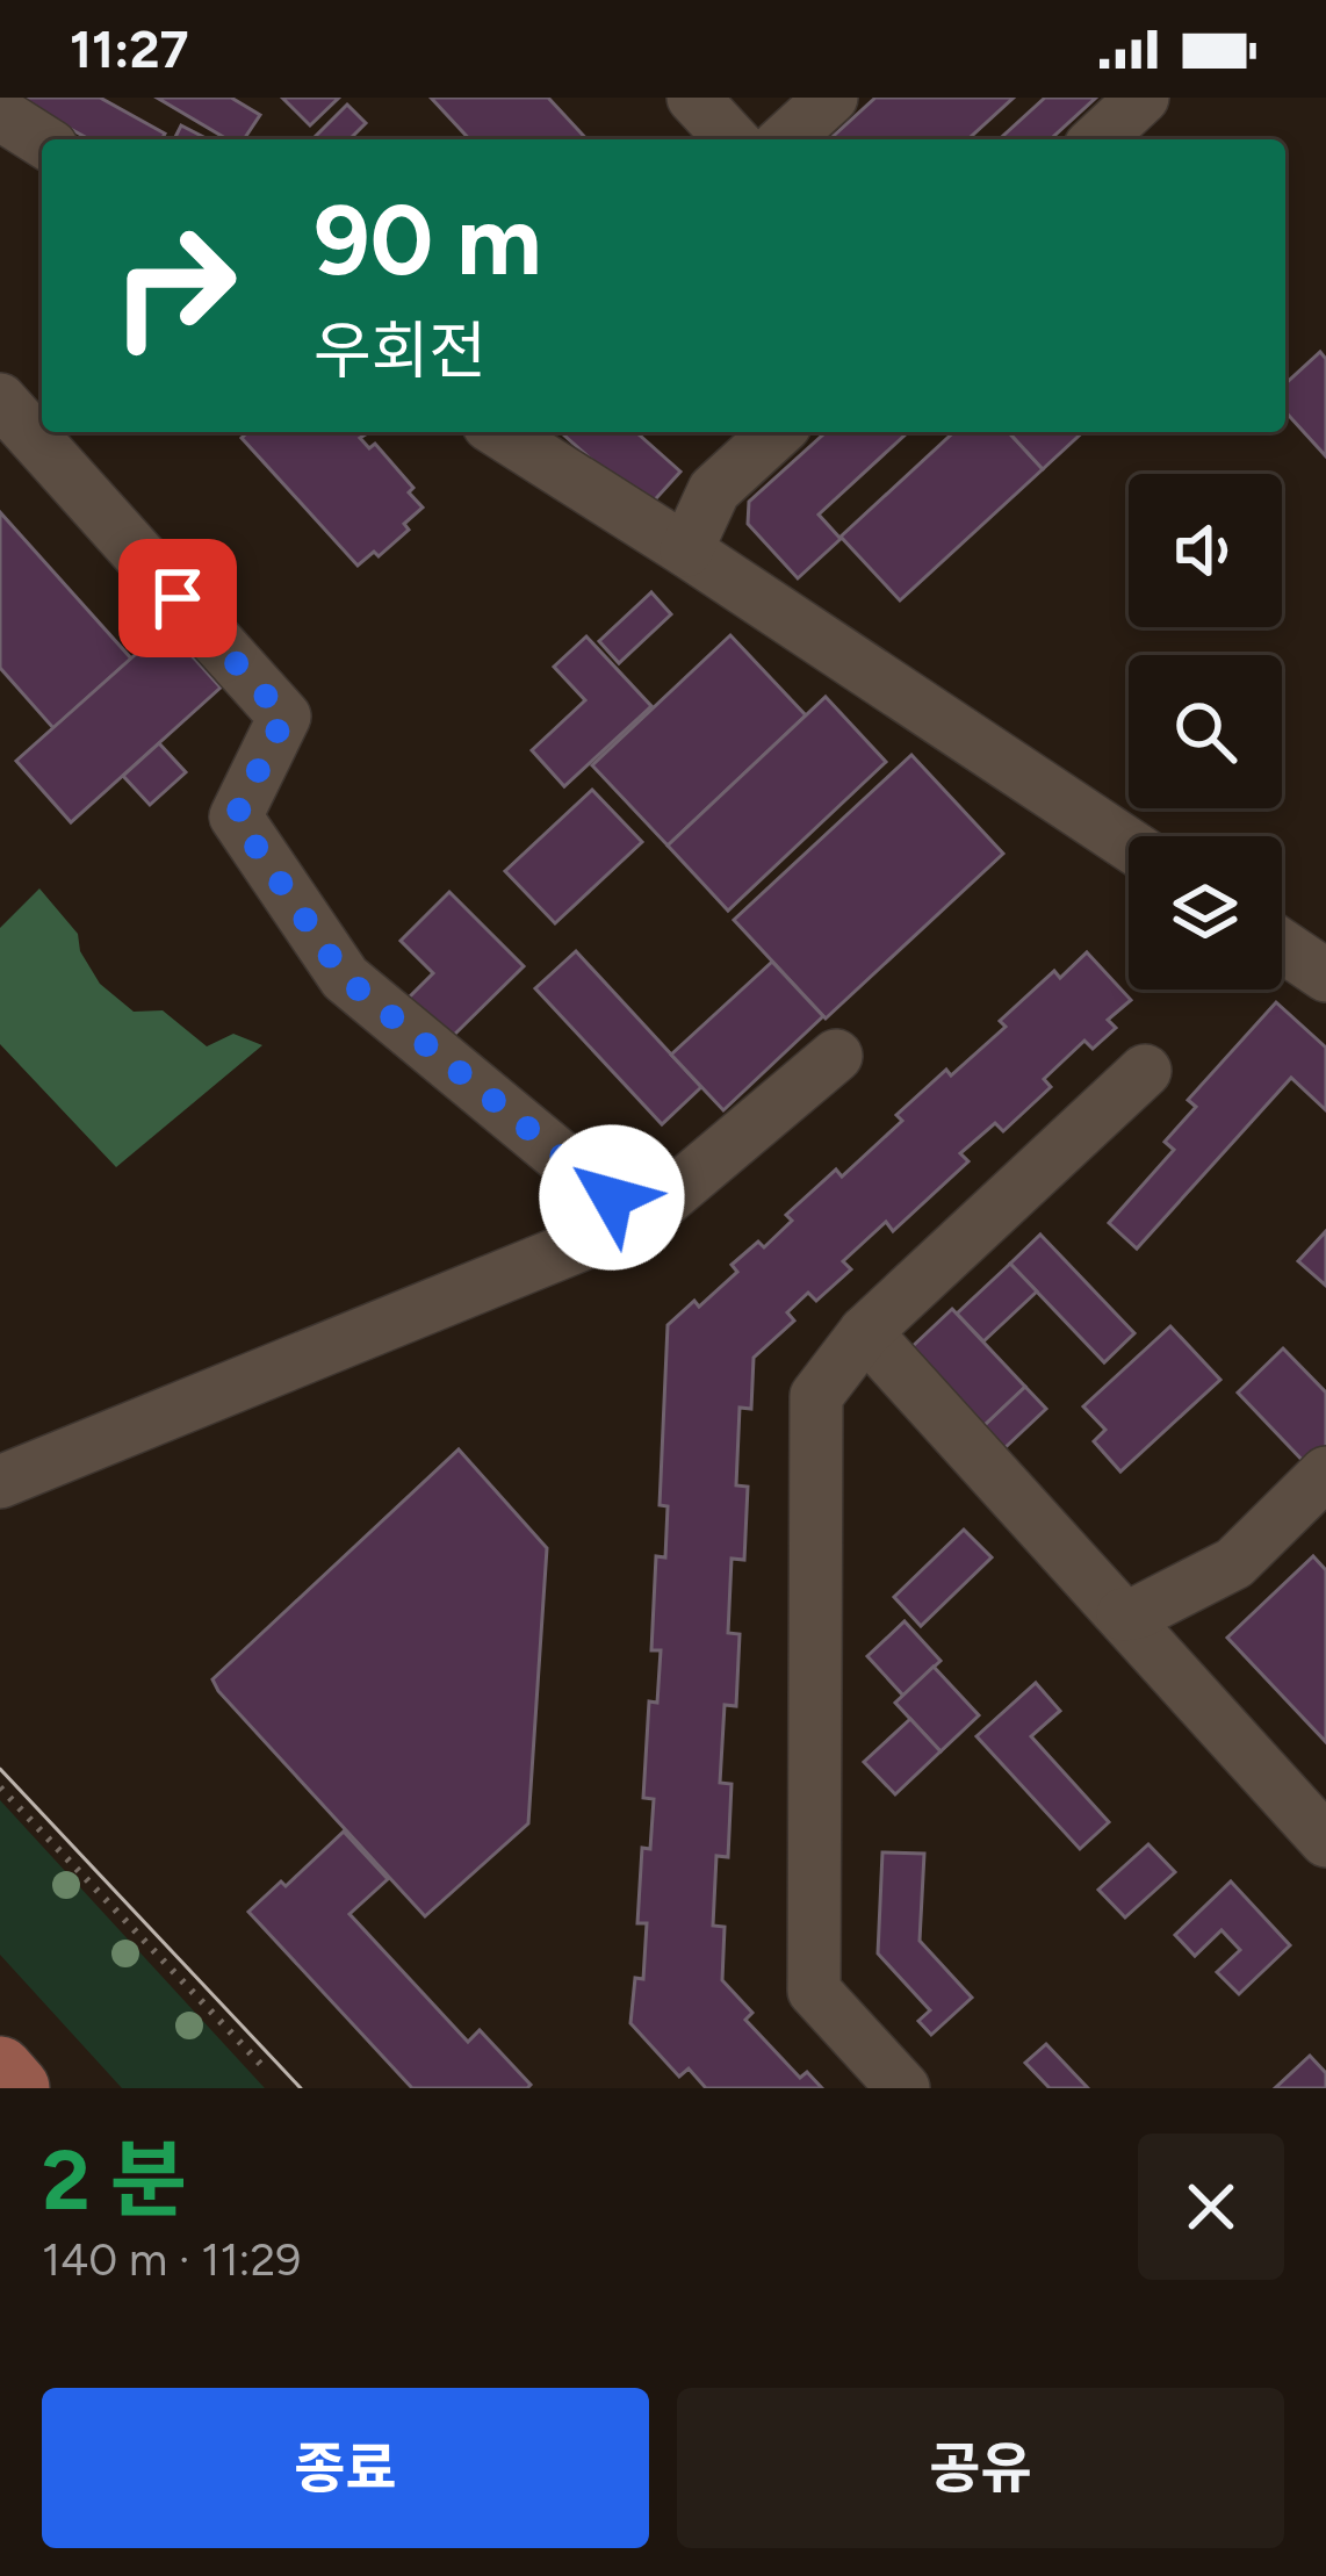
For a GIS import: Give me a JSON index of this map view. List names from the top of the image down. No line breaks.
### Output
{"page":{"status":"11:27","turn":["90 m","우회전"],"heading":["2 분","140 m · 11:29"],"buttons":["종료","공유"]}}
